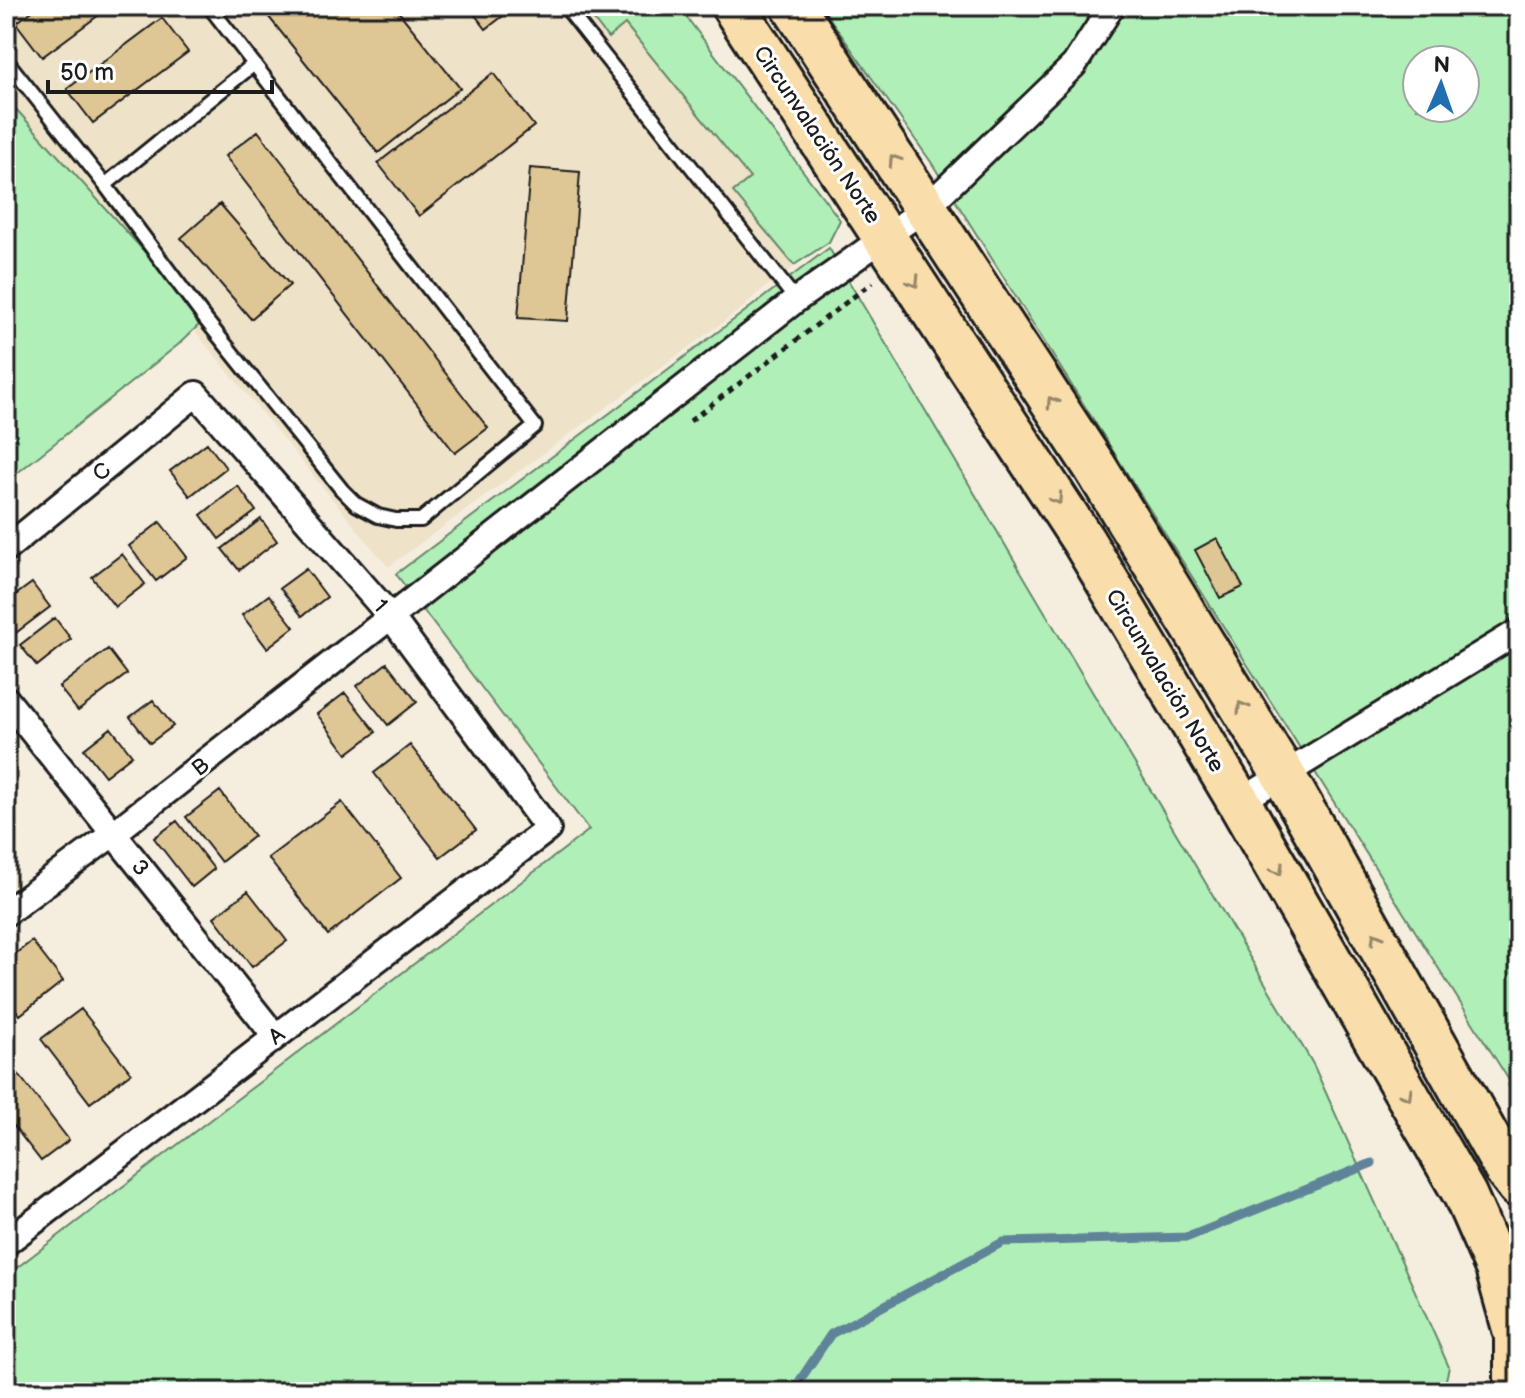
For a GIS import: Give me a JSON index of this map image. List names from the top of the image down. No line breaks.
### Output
{"streets":{"highway":["Circunvalación Norte"],"street":["C","1","B","3","A"]},"crossings":[["Circunvalación Norte","B"],["C","1"],["1","B"],["1","A"],["B","3"],["3","A"]],"scale_bar":"50 m","north":"top"}
